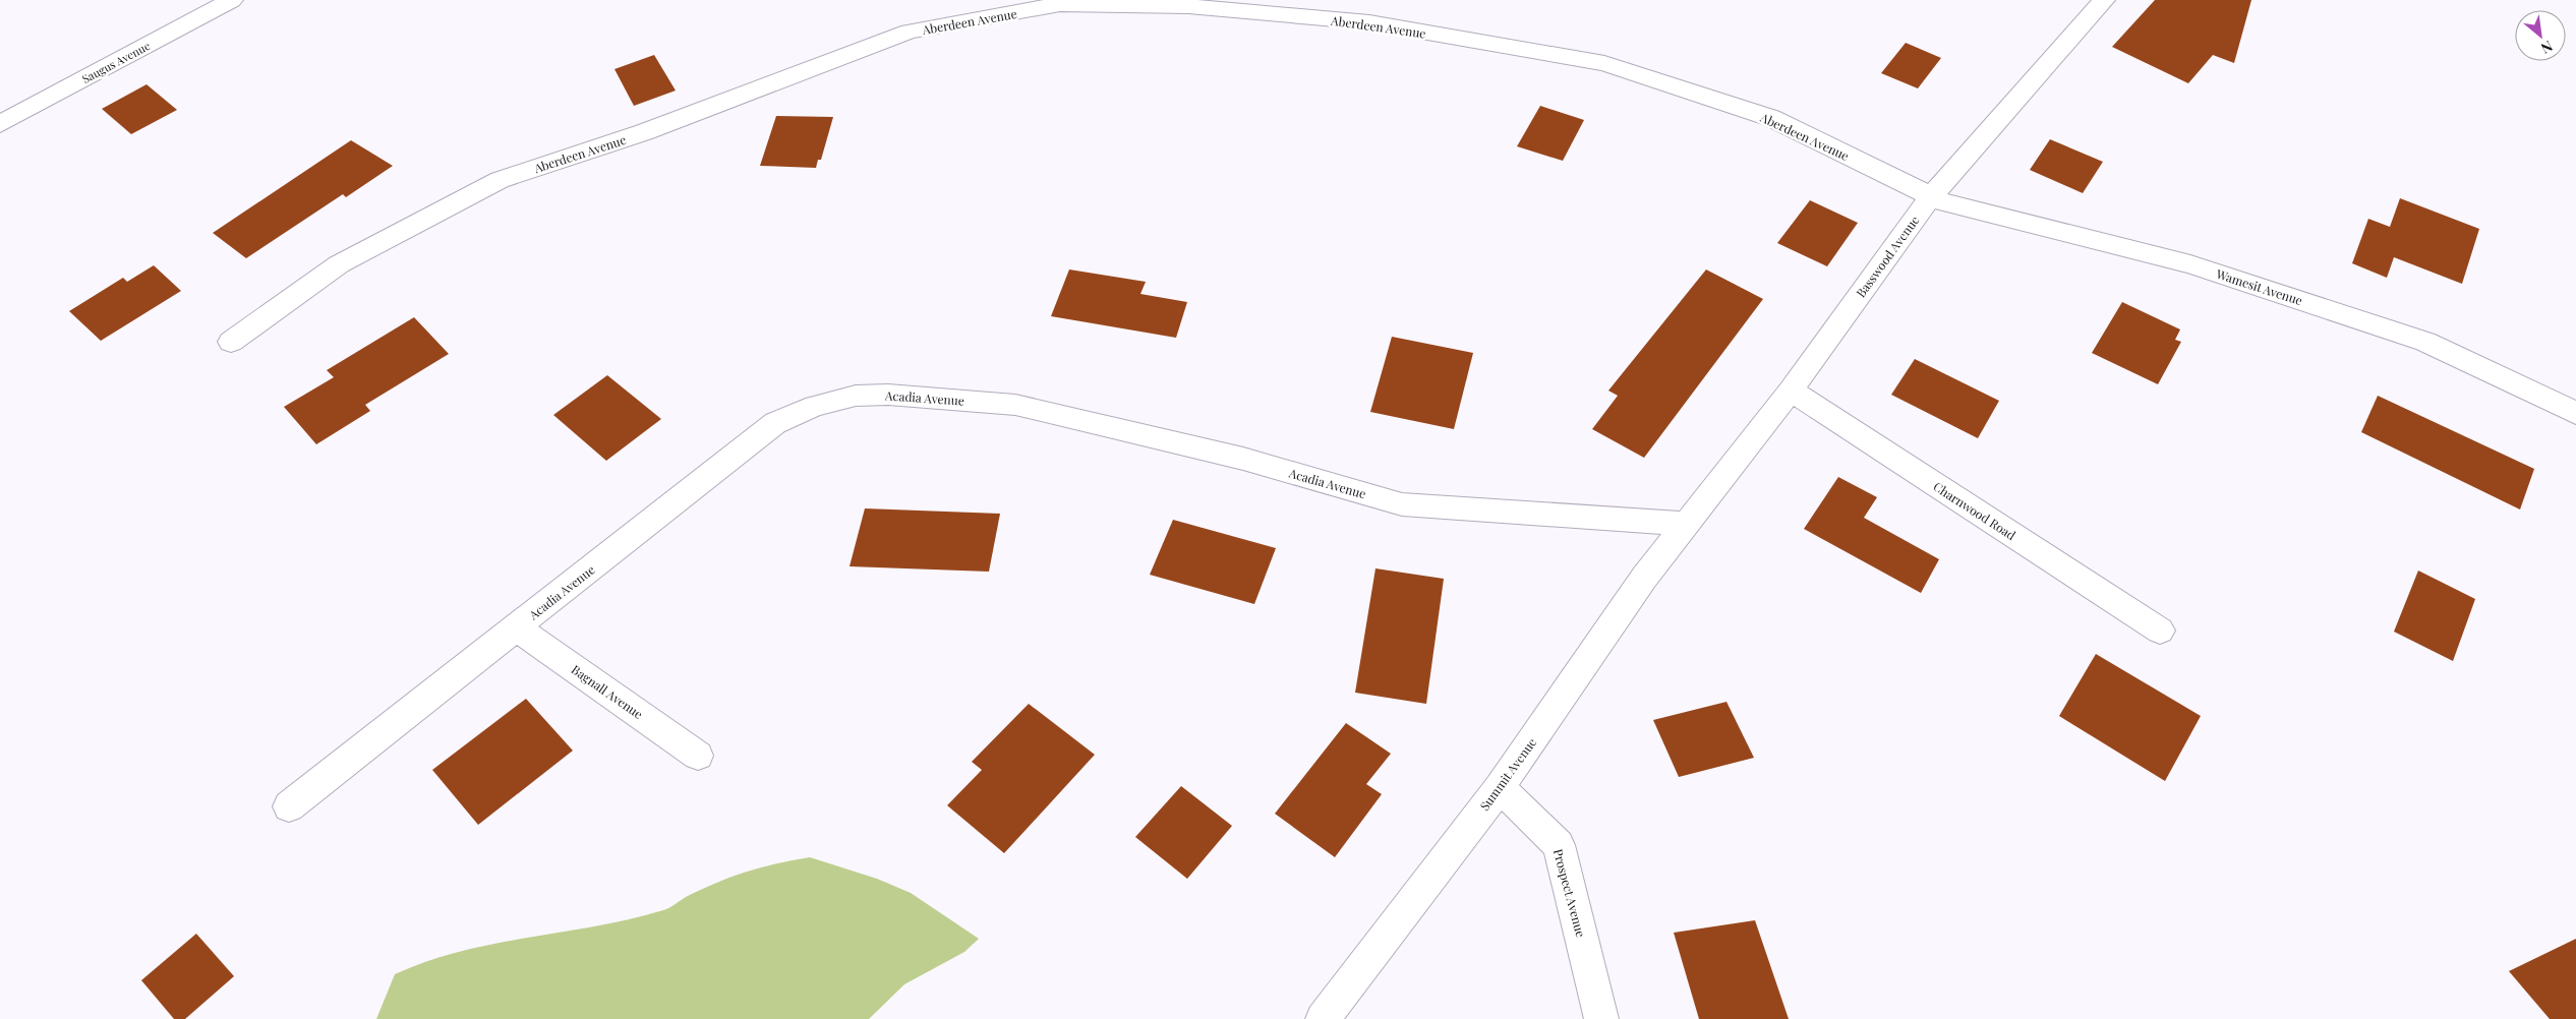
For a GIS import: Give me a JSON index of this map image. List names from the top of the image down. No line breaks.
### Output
{"streets":{"street":["Aberdeen Avenue","Saugus Avenue","Basswood Avenue","Wamesit Avenue","Acadia Avenue","Charnwood Road","Bagnall Avenue","Summit Avenue","Prospect Avenue"]},"crossings":[["Aberdeen Avenue","Basswood Avenue"],["Aberdeen Avenue","Wamesit Avenue"],["Basswood Avenue","Wamesit Avenue"],["Basswood Avenue","Acadia Avenue"],["Basswood Avenue","Charnwood Road"],["Basswood Avenue","Summit Avenue"],["Acadia Avenue","Bagnall Avenue"],["Acadia Avenue","Summit Avenue"],["Summit Avenue","Prospect Avenue"]],"north":"bottom right"}
